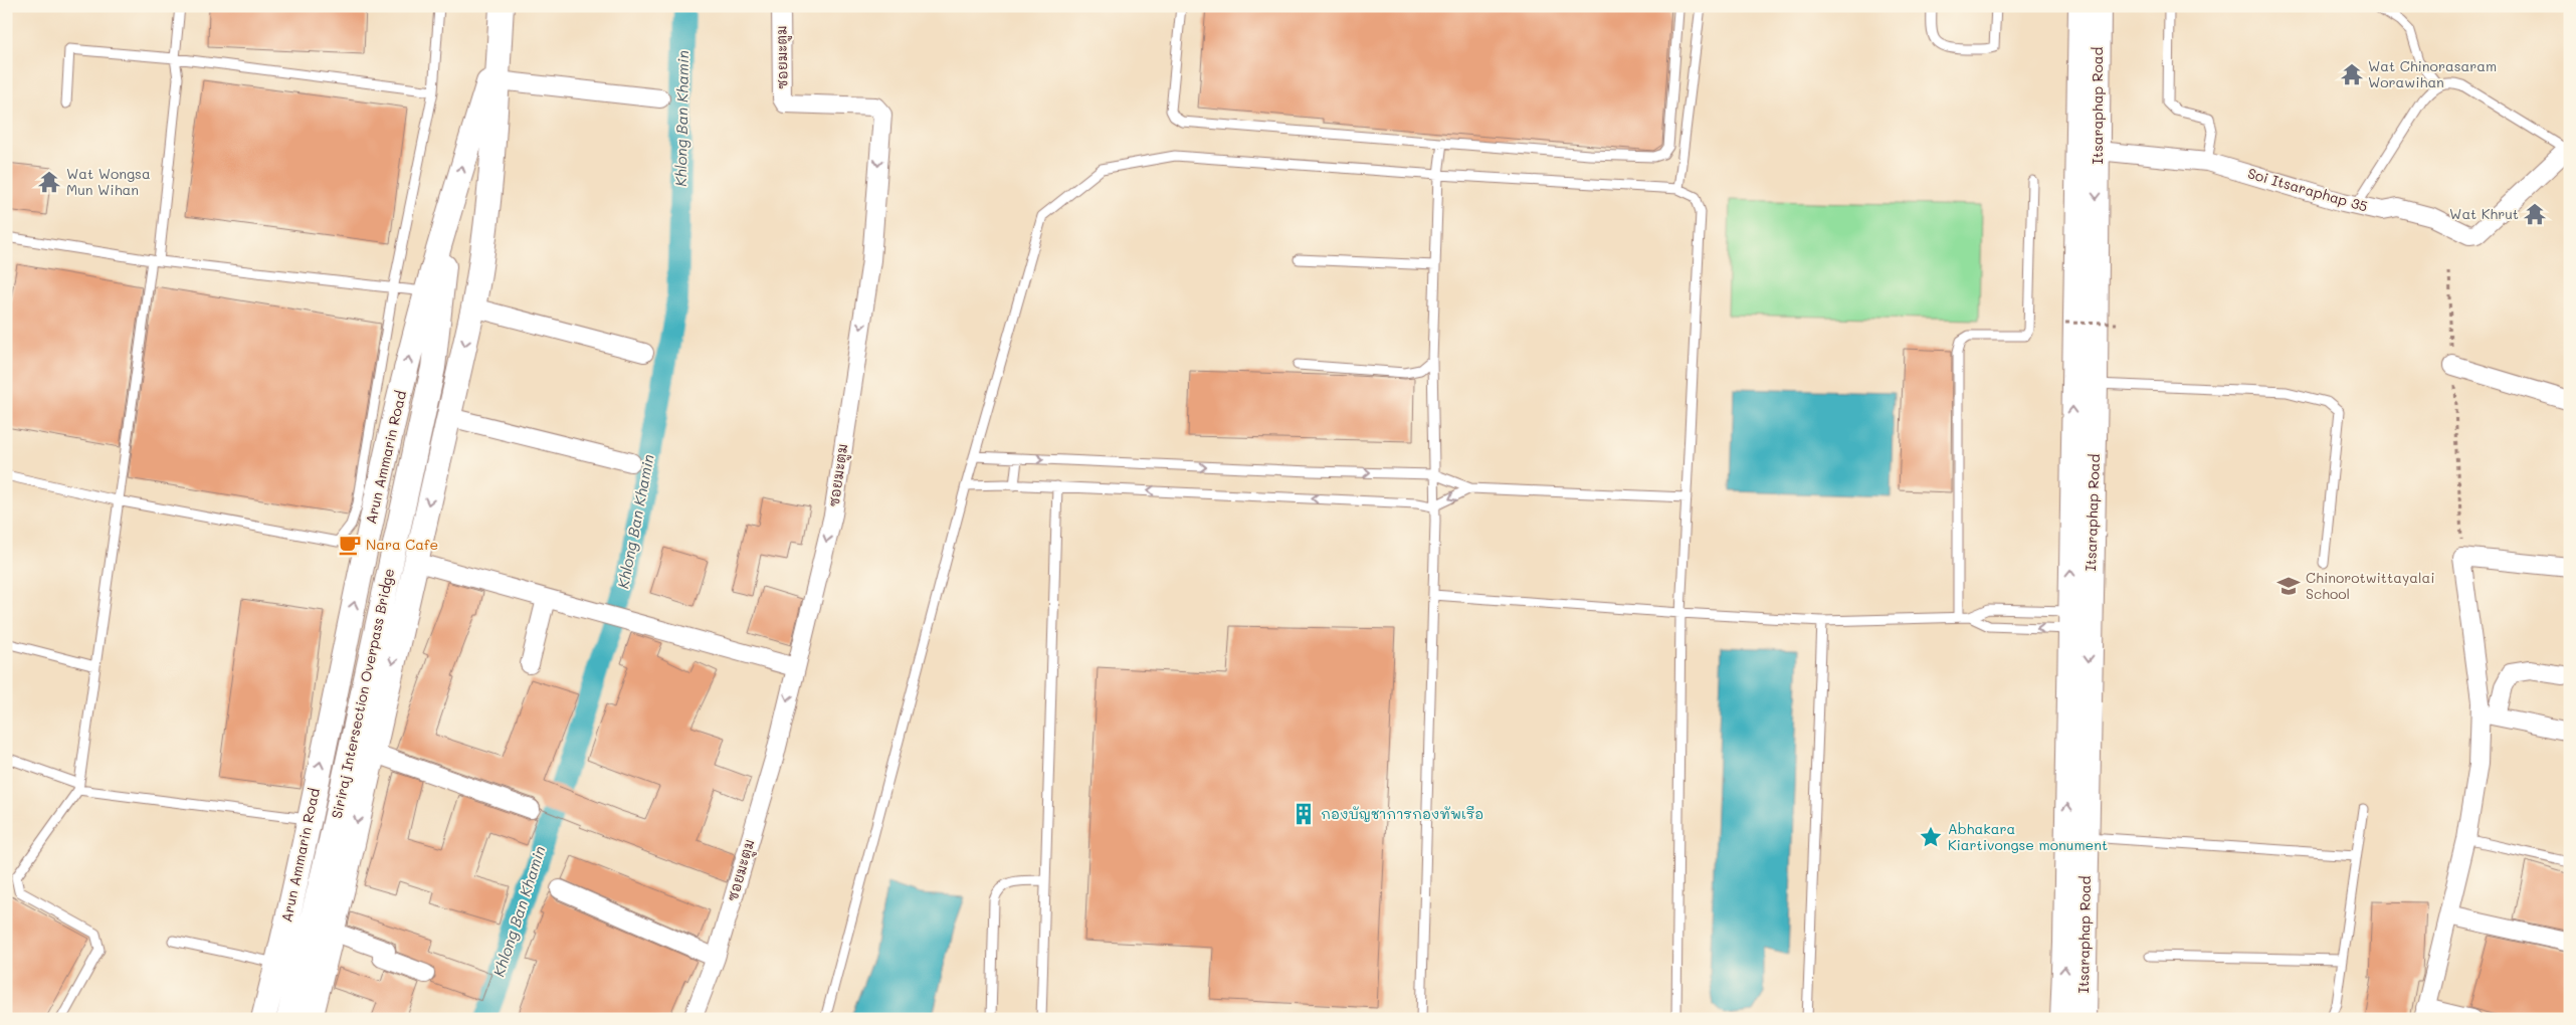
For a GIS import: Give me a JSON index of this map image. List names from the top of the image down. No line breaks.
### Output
{"streets":{"main road":["Itsaraphap Road","Arun Ammarin Road","Siriraj Intersection Overpass Bridge"],"street":["ซอยมะตูม","Soi Itsaraphap 35"]},"crossings":[["Itsaraphap Road","Soi Itsaraphap 35"],["Arun Ammarin Road","Siriraj Intersection Overpass Bridge"]],"one_way":["ซอยมะตูม"],"water":["Khlong Ban Khamin"],"places":{"temple":["Wat Chinorasaram Worawihan","Wat Wongsa Mun Wihan","Wat Khrut"],"cafe":["Nara Cafe"],"school or university":["Chinorotwittayalai School"],"building":["กองบัญชาการกองทัพเรือ"],"place":["Abhakara Kiartivongse monument"]}}
